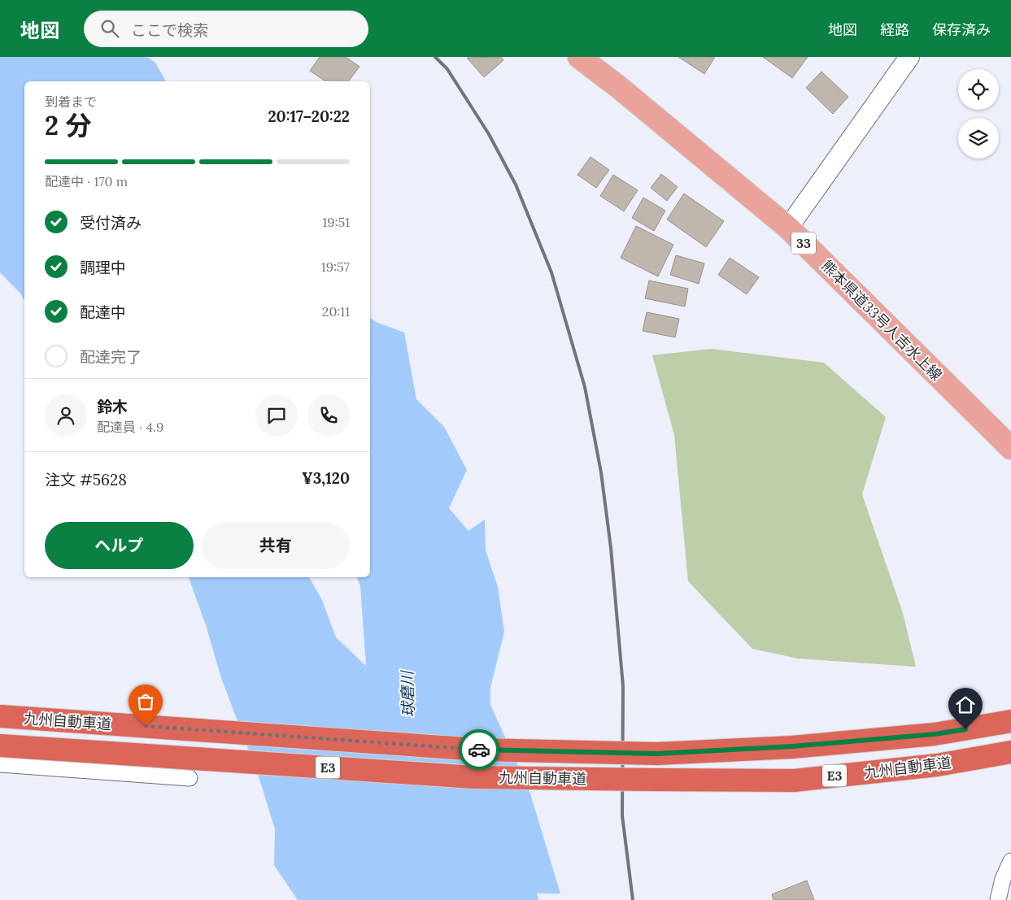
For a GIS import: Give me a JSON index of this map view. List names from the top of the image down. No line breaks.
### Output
{"streets":{"highway":["九州自動車道","E3"],"main road":["33","熊本県道33号人吉水上線"]},"water":["球磨川"],"page":{"header":"地図","search":"ここで検索","nav":["地図","経路","保存済み"],"heading":["2 分","到着まで","20:17–20:22"],"panel":["鈴木","配達員 · 4.9","注文 #5628","¥3,120"],"bar":"配達中 · 170 m","list":[["受付済み","19:51"],["調理中","19:57"],["配達中","20:11"],"配達完了"],"buttons":["ヘルプ","共有"]}}
